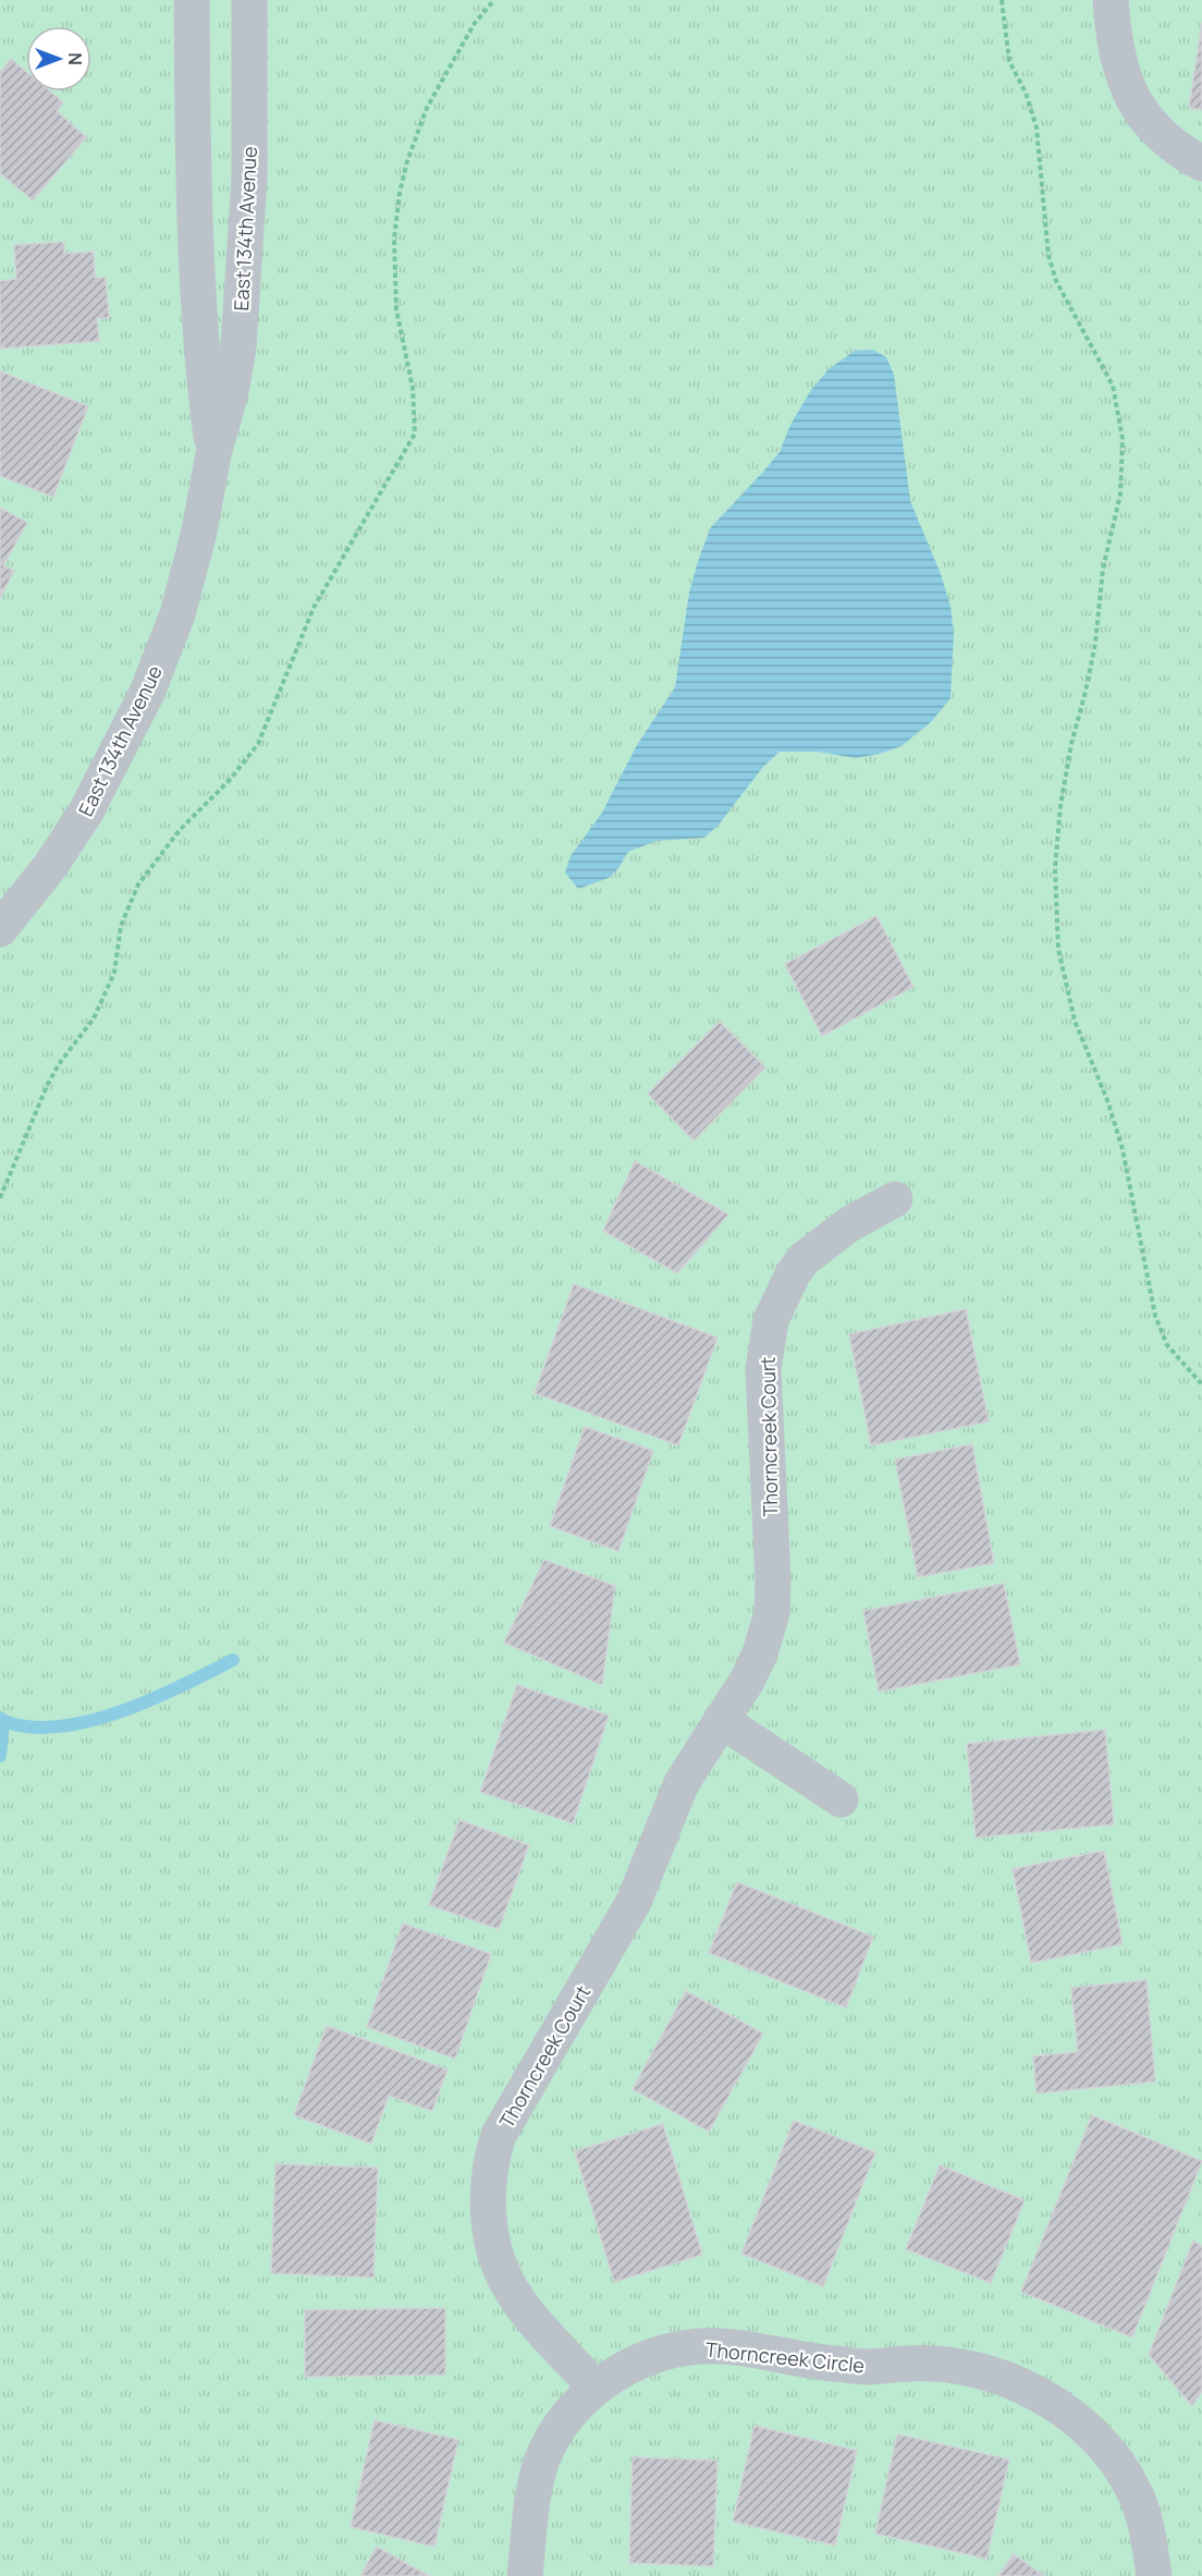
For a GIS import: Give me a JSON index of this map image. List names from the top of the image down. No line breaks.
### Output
{"streets":{"street":["East 134th Avenue","Thorncreek Court","Thorncreek Circle"]},"crossings":[["Thorncreek Court","Thorncreek Circle"]],"north":"right"}
